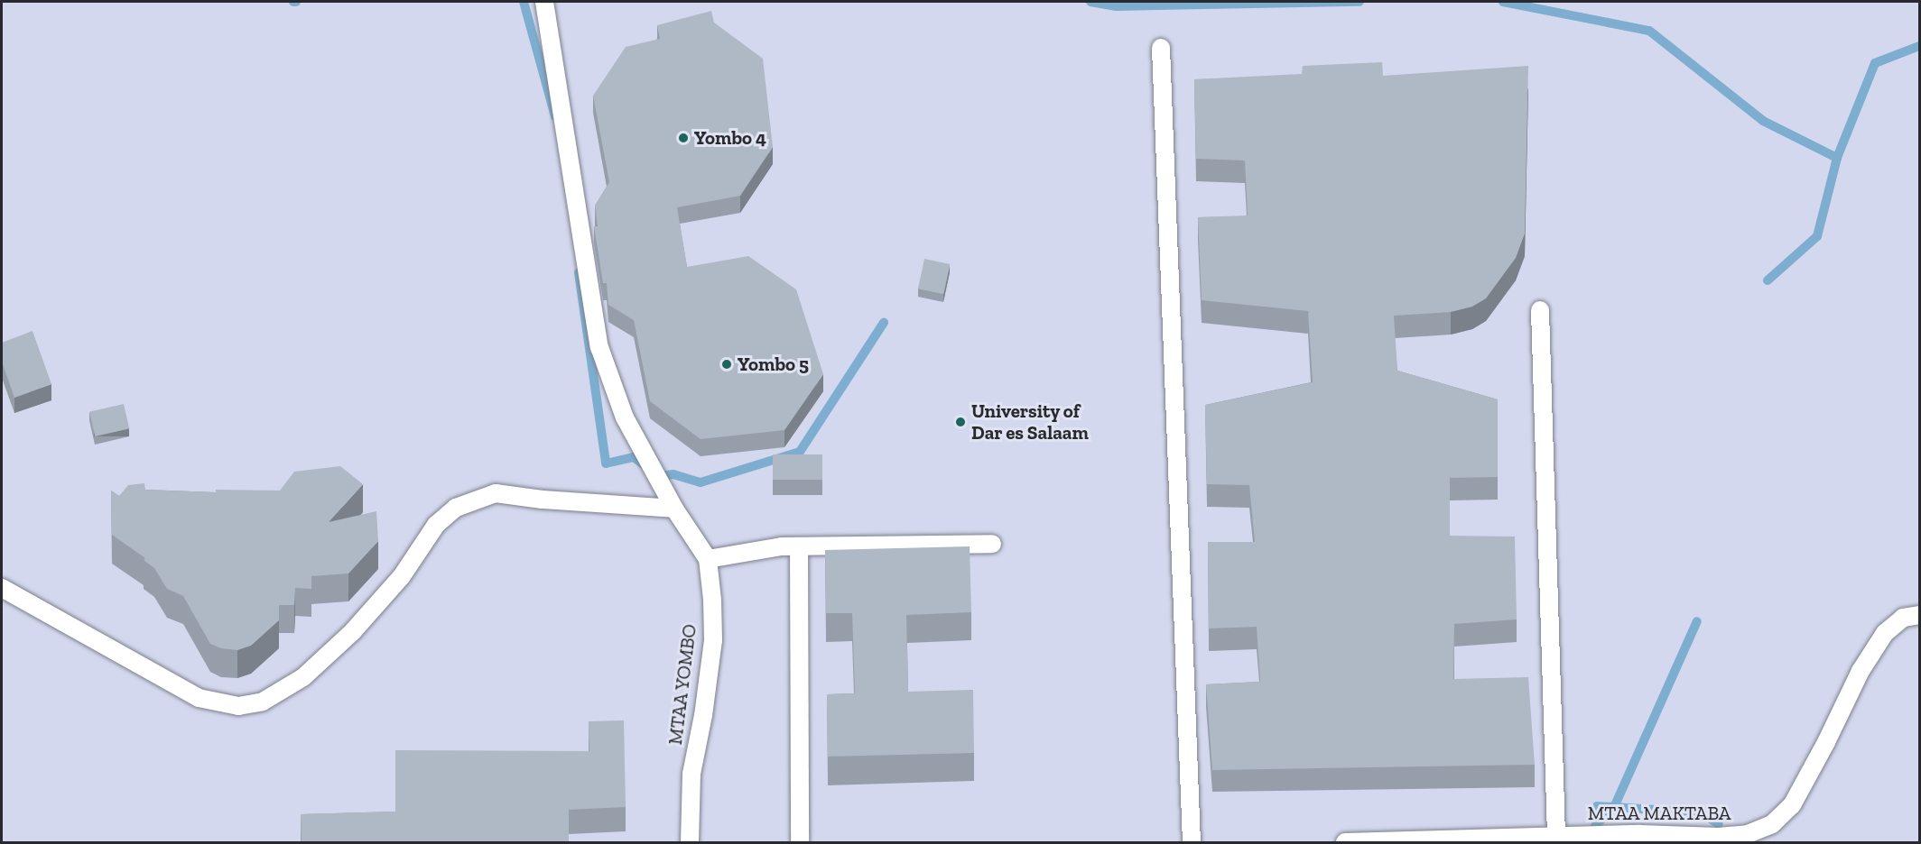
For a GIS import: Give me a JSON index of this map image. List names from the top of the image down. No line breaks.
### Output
{"streets":{"lane":["MTAA YOMBO","MTAA MAKTABA"]},"places":["Yombo 4","Yombo 5","University of Dar es Salaam"]}
